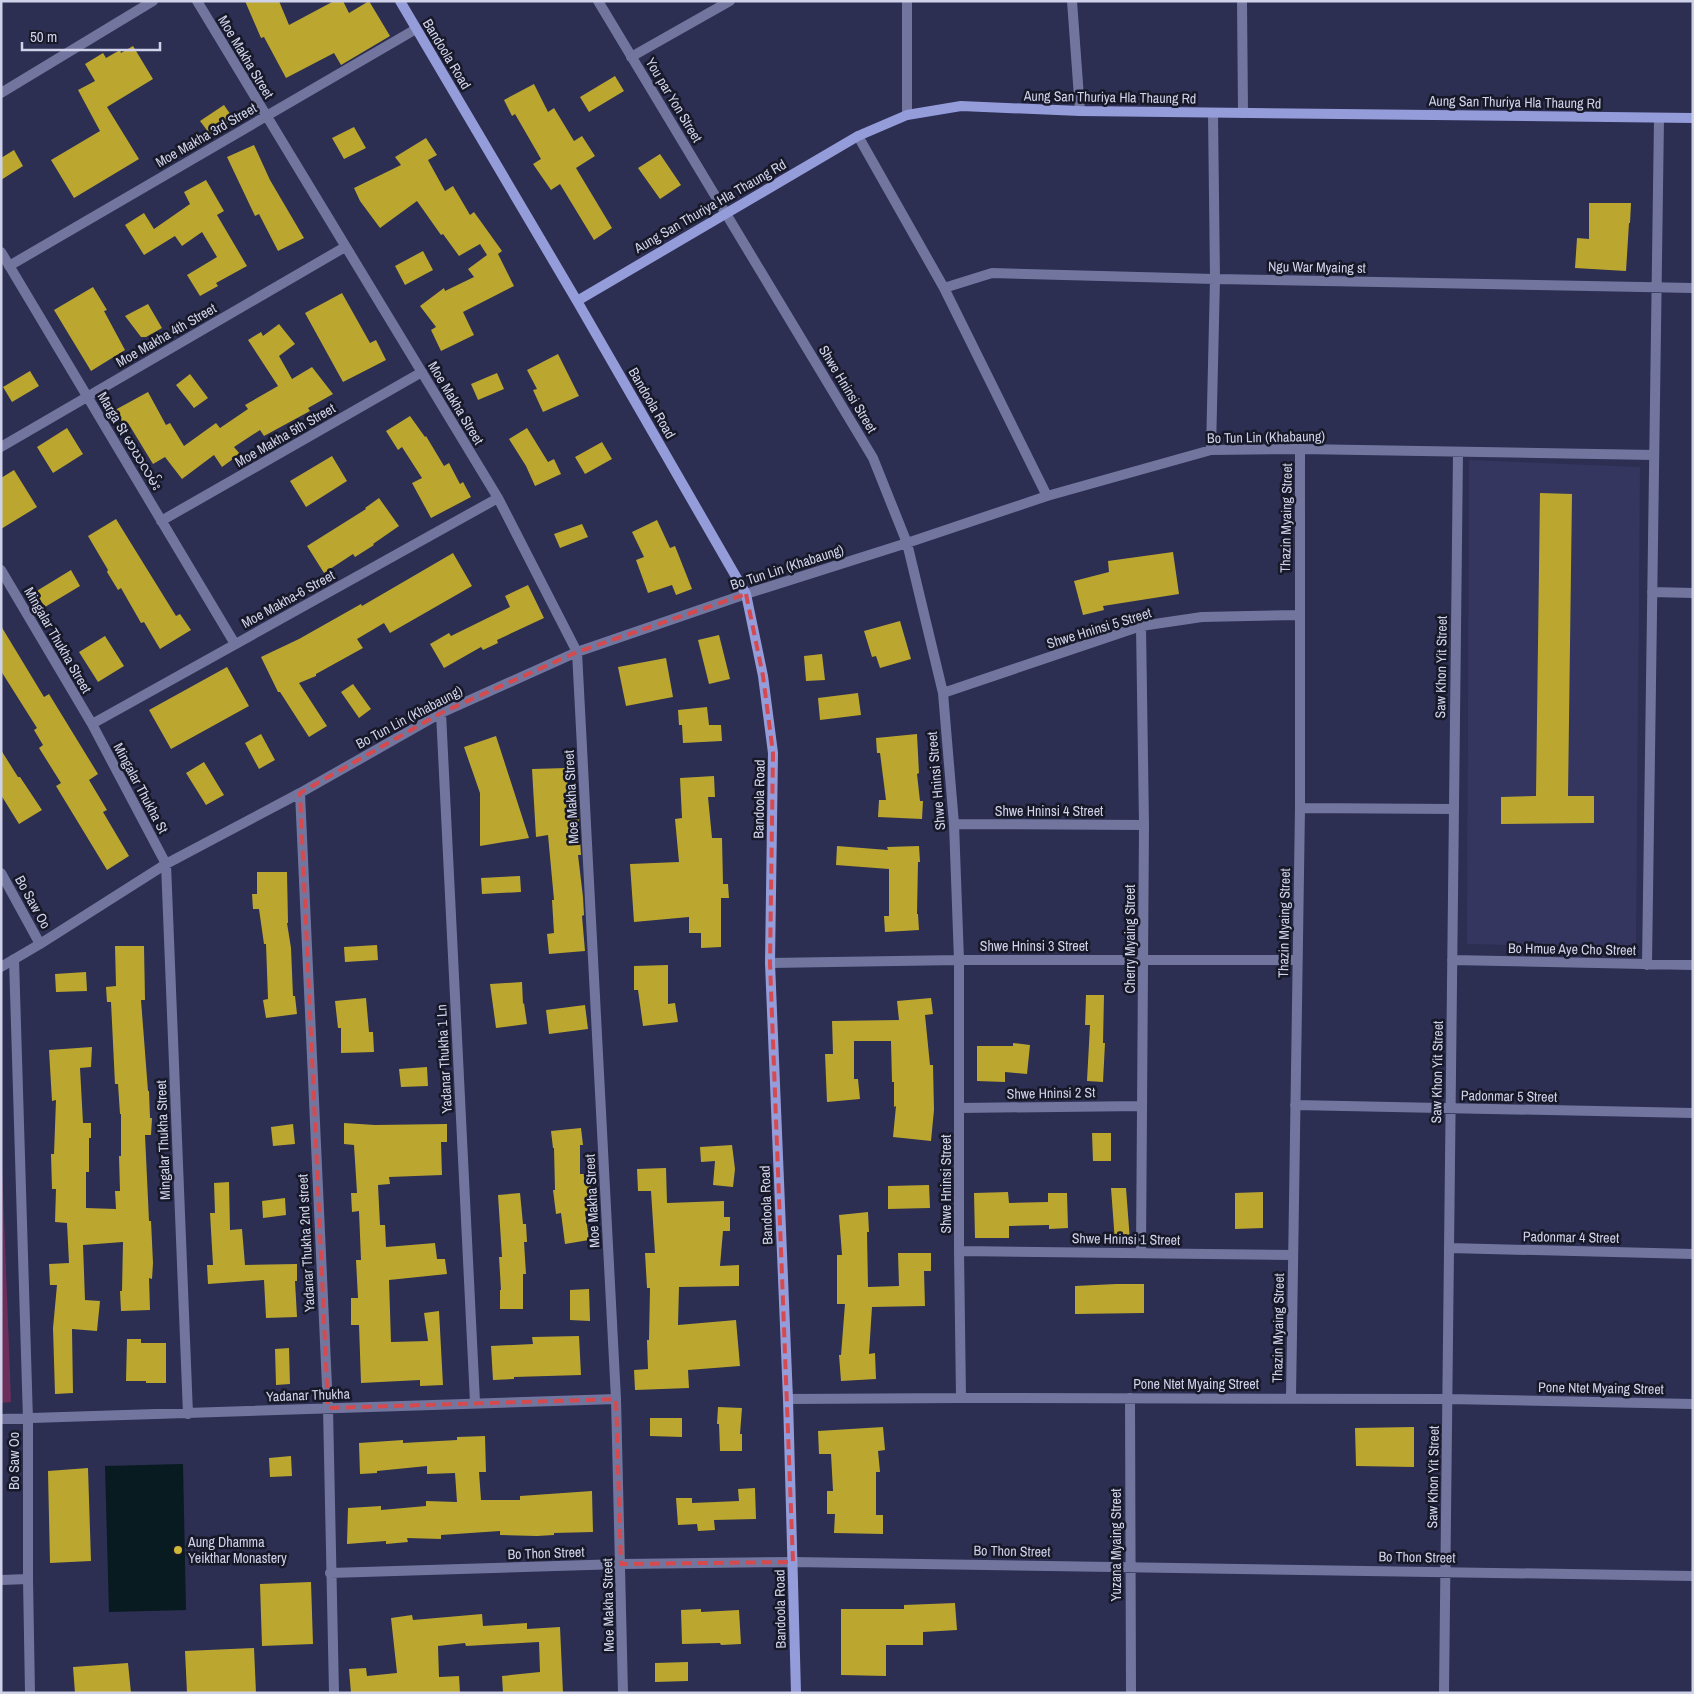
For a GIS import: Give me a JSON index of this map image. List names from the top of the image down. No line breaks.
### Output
{"streets":{"street":["Bandoola Road","Moe Makha Street","Aung San Thuriya Hla Thaung Rd","You par Yon Street","Moe Makha 3rd Street","Ngu War Myaing st","Moe Makha 4th Street","Shwe Hninsi Street","Moe Makha 5th Street","Bo Tun Lin (Khabaung)","Marga St မာဃလမ်း","Thazin Myaing Street","Moe Makha-6 Street","Shwe Hninsi 5 Street","Mingalar Thukha Street","Saw Khon Yit Street","Mingalar Thukha St","Shwe Hninsi 4 Street","Bo Saw Oo","Cherry Myaing Street","Shwe Hninsi 3 Street","Bo Hmue Aye Cho Street","Yadanar Thukha 1 Ln","Shwe Hninsi 2 St","Padonmar 5 Street","Padonmar 4 Street","Shwe Hninsi 1 Street","Yadanar Thukha 2nd street","Pone Ntet Myaing Street","Yadanar Thukha","Yuzana Myaing Street","Bo Thon Street"]},"crossings":[["Bandoola Road","Aung San Thuriya Hla Thaung Rd"],["Bandoola Road","Moe Makha 3rd Street"],["Bandoola Road","Bo Tun Lin (Khabaung)"],["Bandoola Road","Shwe Hninsi 3 Street"],["Bandoola Road","Pone Ntet Myaing Street"],["Bandoola Road","Bo Thon Street"],["Moe Makha Street","Moe Makha 3rd Street"],["Moe Makha Street","Moe Makha 4th Street"],["Moe Makha Street","Moe Makha 5th Street"],["Moe Makha Street","Bo Tun Lin (Khabaung)"],["Moe Makha Street","Moe Makha-6 Street"],["Moe Makha Street","Yadanar Thukha"],["Moe Makha Street","Bo Thon Street"],["Aung San Thuriya Hla Thaung Rd","You par Yon Street"],["Aung San Thuriya Hla Thaung Rd","Shwe Hninsi Street"],["You par Yon Street","Shwe Hninsi Street"],["Moe Makha 3rd Street","Marga St မာဃလမ်း"],["Moe Makha 4th Street","Marga St မာဃလမ်း"],["Shwe Hninsi Street","Bo Tun Lin (Khabaung)"],["Shwe Hninsi Street","Shwe Hninsi 5 Street"],["Shwe Hninsi Street","Shwe Hninsi 4 Street"],["Shwe Hninsi Street","Shwe Hninsi 3 Street"],["Shwe Hninsi Street","Shwe Hninsi 2 St"],["Shwe Hninsi Street","Shwe Hninsi 1 Street"],["Shwe Hninsi Street","Pone Ntet Myaing Street"],["Moe Makha 5th Street","Marga St မာဃလမ်း"],["Bo Tun Lin (Khabaung)","Thazin Myaing Street"],["Bo Tun Lin (Khabaung)","Mingalar Thukha Street"],["Bo Tun Lin (Khabaung)","Saw Khon Yit Street"],["Bo Tun Lin (Khabaung)","Mingalar Thukha St"],["Bo Tun Lin (Khabaung)","Bo Saw Oo"],["Bo Tun Lin (Khabaung)","Yadanar Thukha 1 Ln"],["Bo Tun Lin (Khabaung)","Yadanar Thukha 2nd street"],["Marga St မာဃလမ်း","Moe Makha-6 Street"],["Thazin Myaing Street","Shwe Hninsi 5 Street"],["Thazin Myaing Street","Shwe Hninsi 3 Street"],["Thazin Myaing Street","Padonmar 5 Street"],["Thazin Myaing Street","Shwe Hninsi 1 Street"],["Thazin Myaing Street","Pone Ntet Myaing Street"],["Moe Makha-6 Street","Mingalar Thukha Street"],["Moe Makha-6 Street","Mingalar Thukha St"],["Shwe Hninsi 5 Street","Cherry Myaing Street"],["Mingalar Thukha Street","Mingalar Thukha St"],["Mingalar Thukha Street","Yadanar Thukha"],["Saw Khon Yit Street","Bo Hmue Aye Cho Street"],["Saw Khon Yit Street","Padonmar 5 Street"],["Saw Khon Yit Street","Padonmar 4 Street"],["Saw Khon Yit Street","Pone Ntet Myaing Street"],["Saw Khon Yit Street","Bo Thon Street"],["Shwe Hninsi 4 Street","Cherry Myaing Street"],["Bo Saw Oo","Yadanar Thukha"],["Cherry Myaing Street","Shwe Hninsi 3 Street"],["Cherry Myaing Street","Shwe Hninsi 2 St"],["Cherry Myaing Street","Shwe Hninsi 1 Street"],["Yadanar Thukha 1 Ln","Yadanar Thukha"],["Yadanar Thukha 2nd street","Yadanar Thukha"],["Yadanar Thukha 2nd street","Bo Thon Street"],["Pone Ntet Myaing Street","Yuzana Myaing Street"],["Yuzana Myaing Street","Bo Thon Street"]],"places":["Aung Dhamma Yeikthar Monastery"],"scale_bar":"50 m"}
